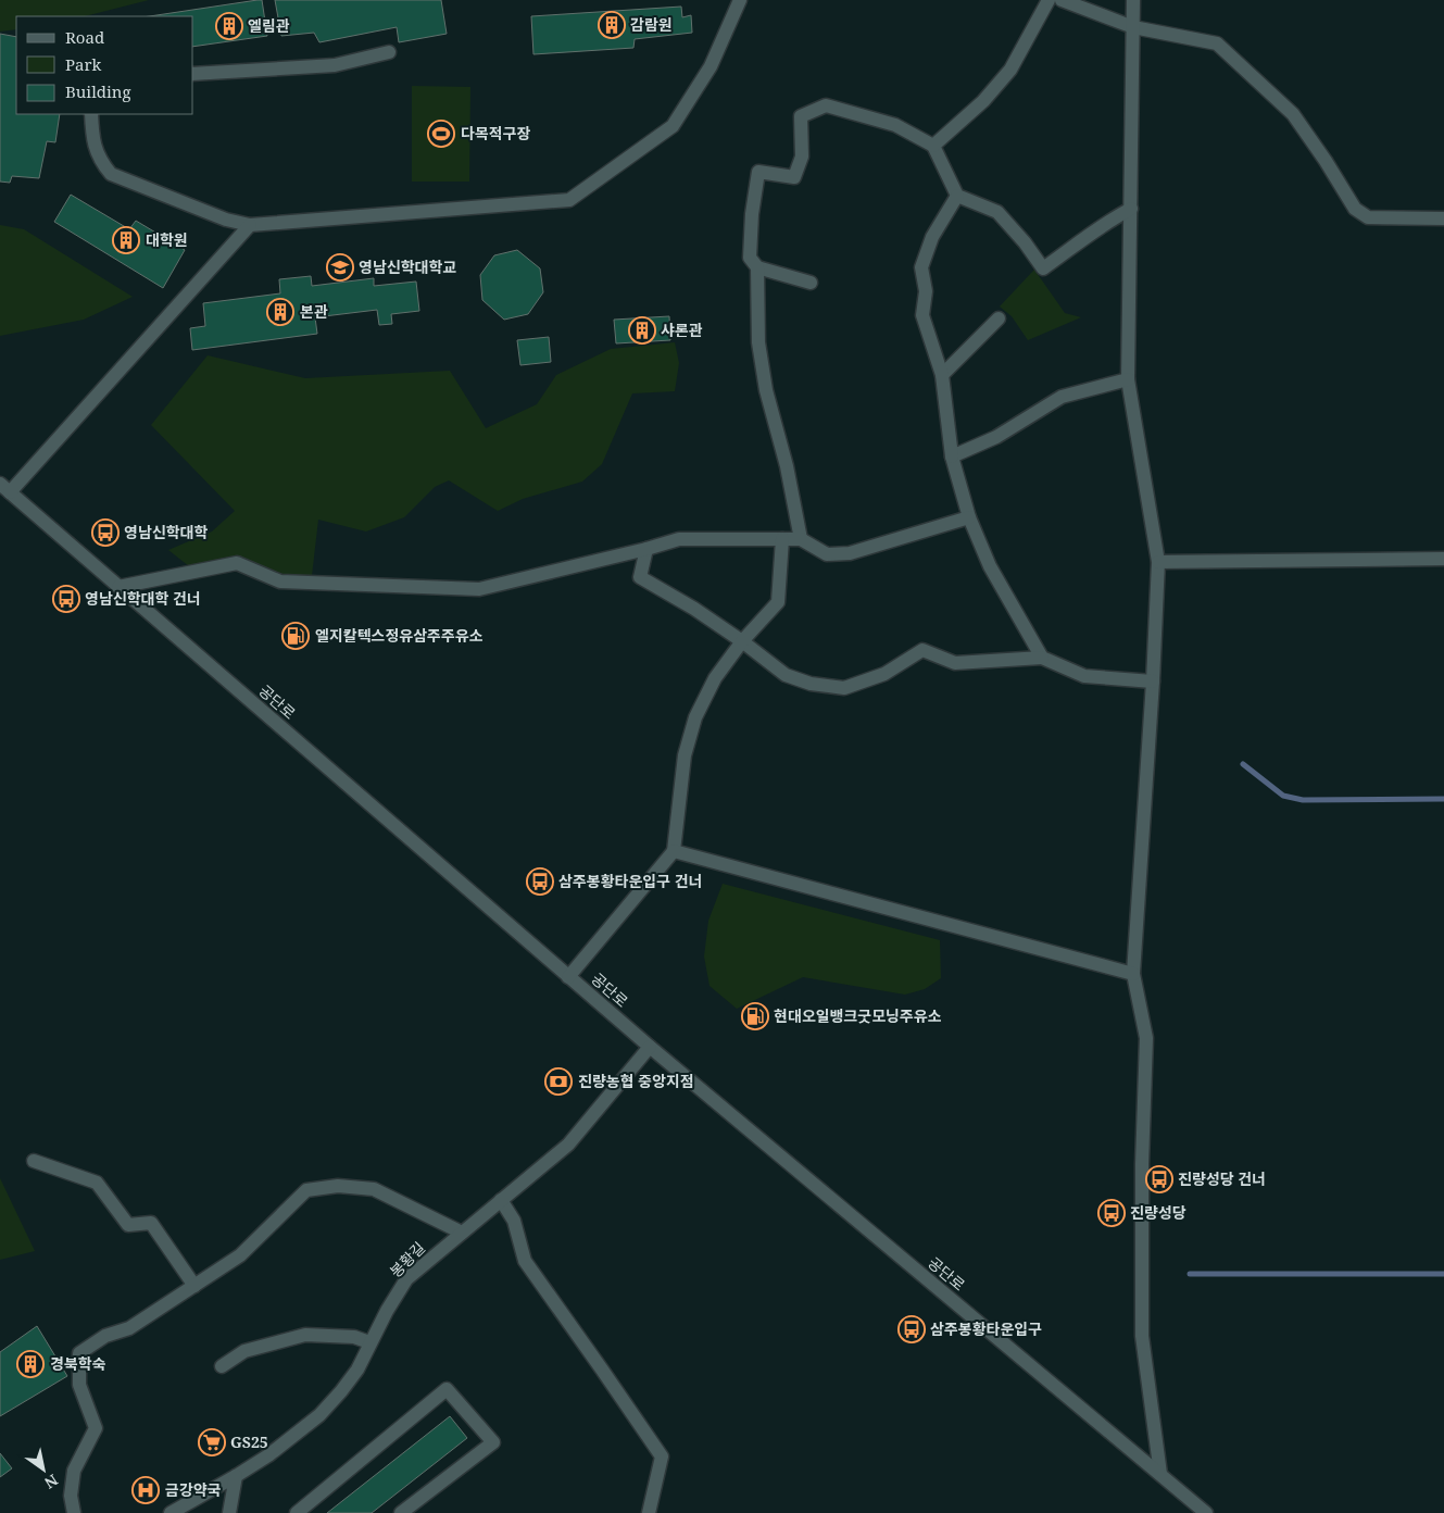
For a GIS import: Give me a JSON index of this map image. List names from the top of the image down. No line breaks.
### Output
{"streets":{"street":["공단로","봉황길"]},"crossings":[["공단로","봉황길"]],"places":{"building":["감람원","엘림관","대학원","본관","샤론관","경북학숙"],"sports":["다목적구장"],"school or university":["영남신학대학교"],"bus stop":["영남신학대학","영남신학대학 건너","삼주봉황타운입구 건너","진량성당 건너","진량성당","삼주봉황타운입구"],"fuel station":["엘지칼텍스정유삼주주유소","현대오일뱅크굿모닝주유소"],"bank":["진량농협 중앙지점"],"supermarket":["GS25"],"hospital":["금강약국"]},"legend":["Road","Park","Building"],"north":"bottom right"}
